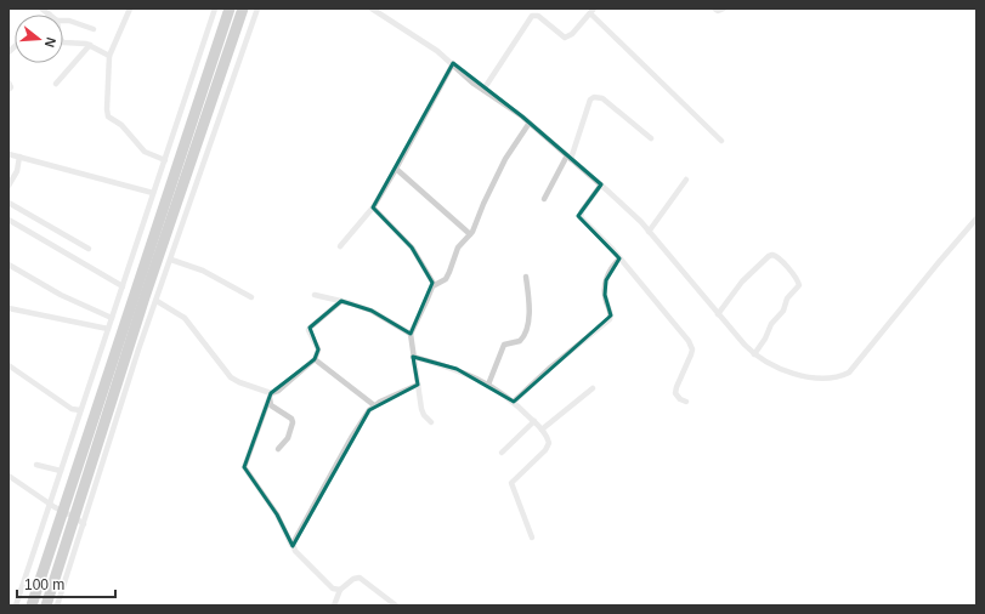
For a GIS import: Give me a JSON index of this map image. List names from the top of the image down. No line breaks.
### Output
{"scale_bar":"100 m","north":"right"}
